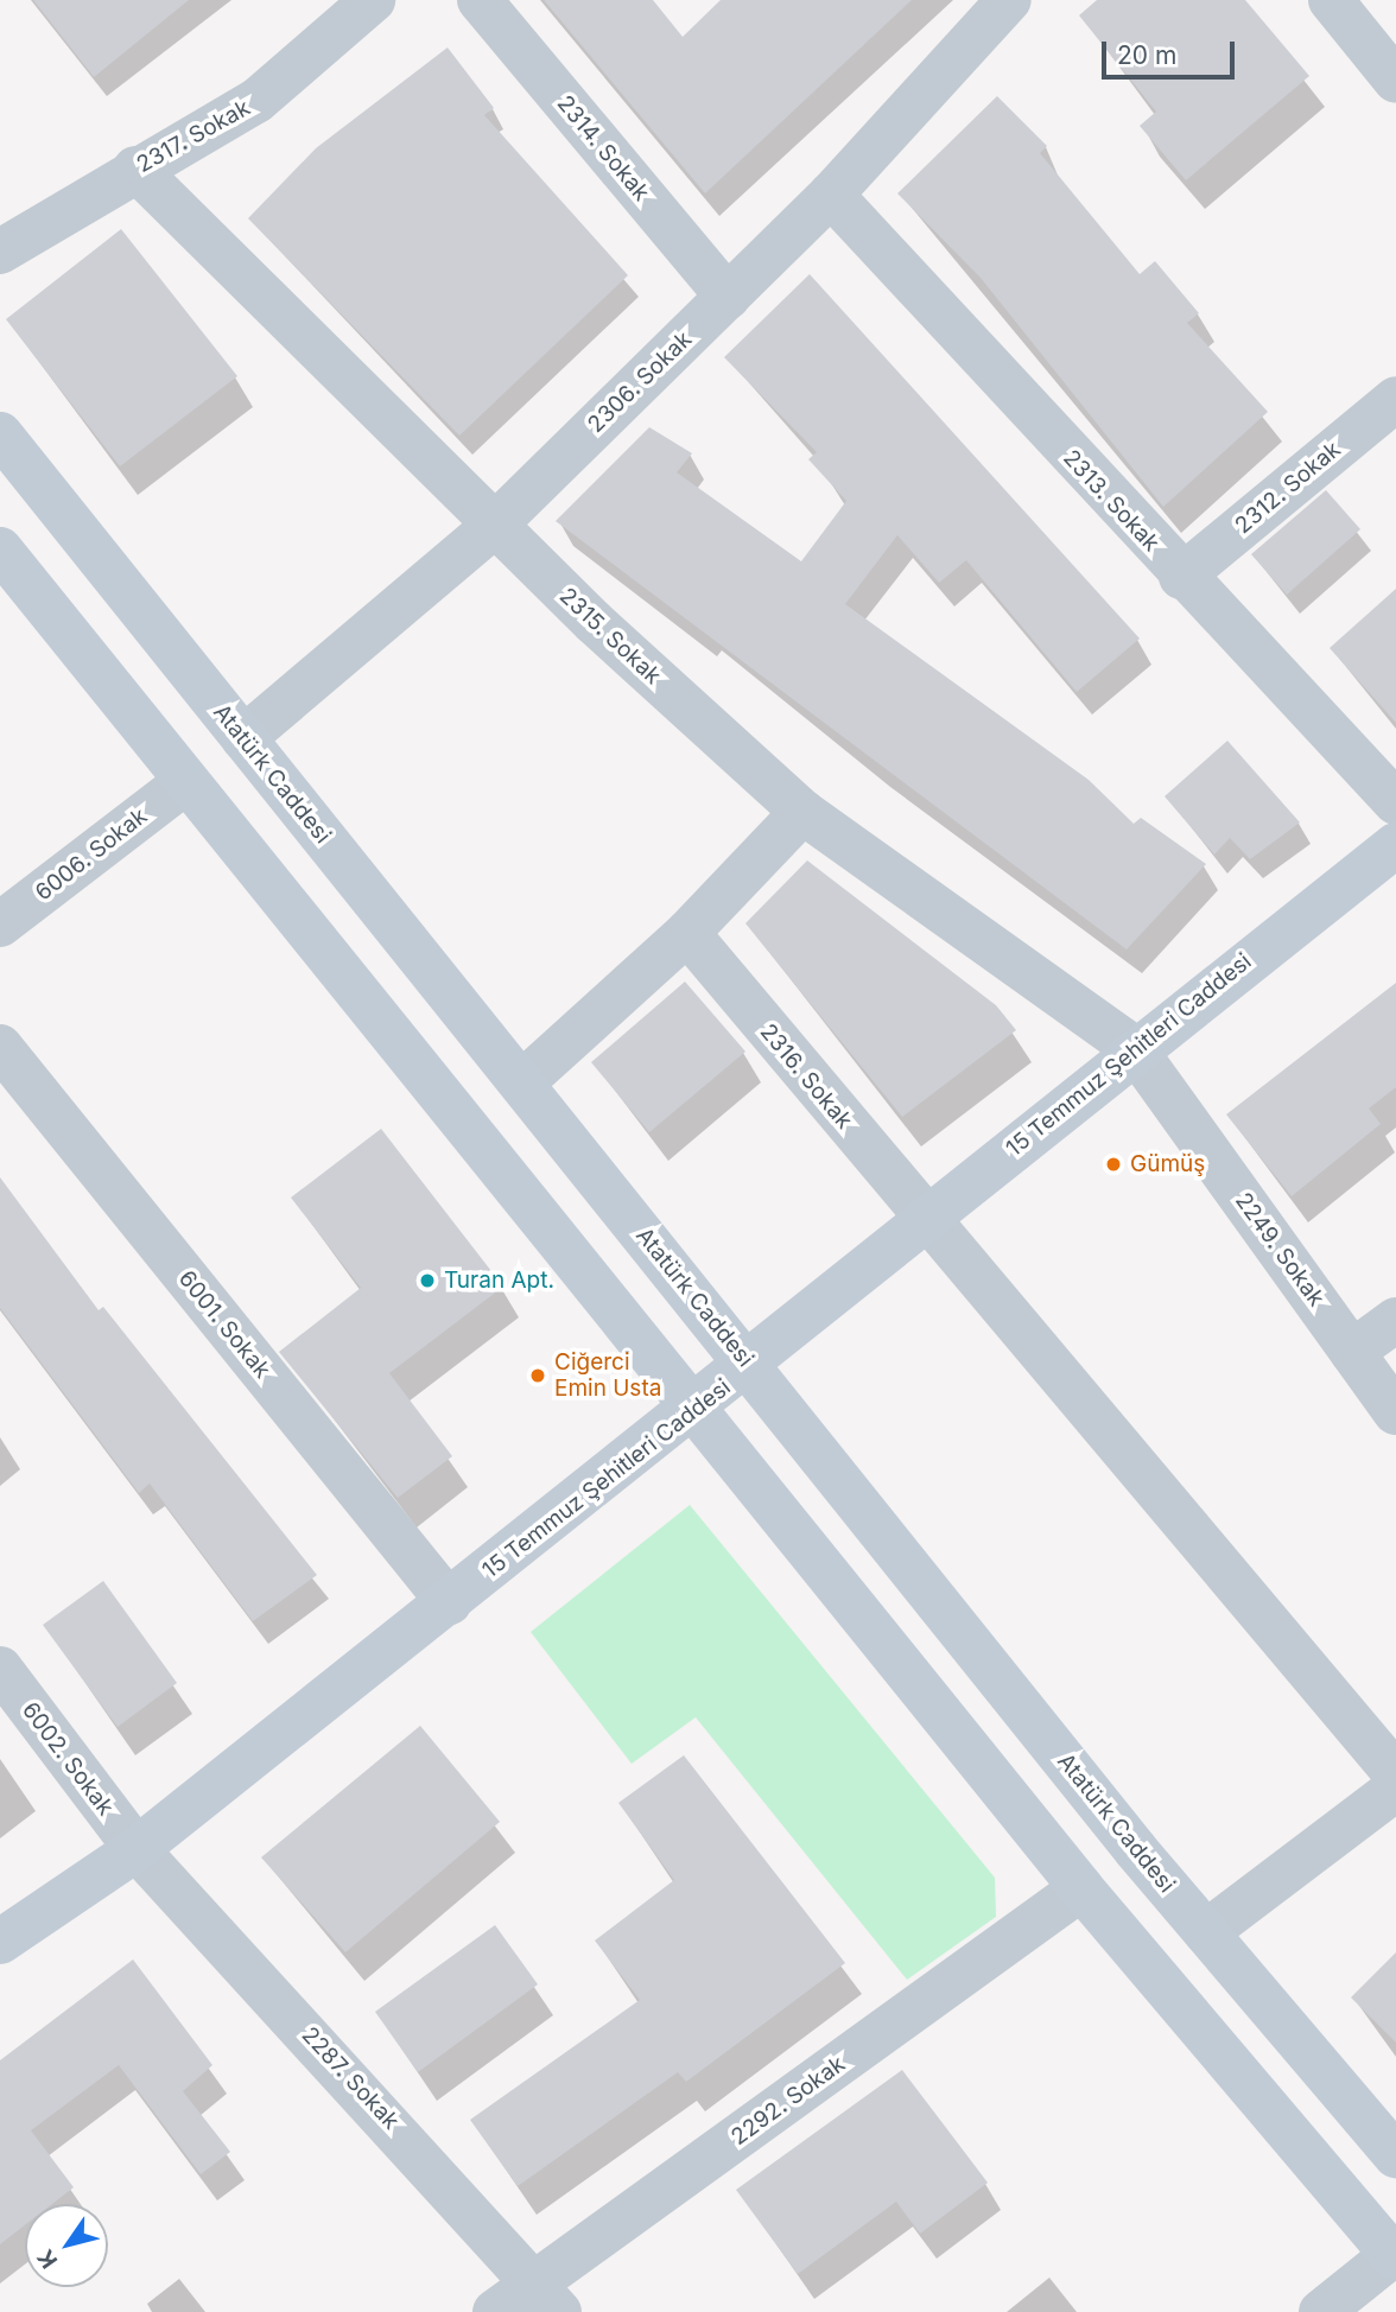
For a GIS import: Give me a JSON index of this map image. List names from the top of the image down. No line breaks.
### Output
{"streets":{"main road":["Atatürk Caddesi","15 Temmuz Şehitleri Caddesi"],"street":["2317. Sokak","2314. Sokak","2306. Sokak","2312. Sokak","2313. Sokak","2315. Sokak","6006. Sokak","2316. Sokak","2249. Sokak","6001. Sokak","6002. Sokak","2287. Sokak","2292. Sokak"]},"crossings":[["2317. Sokak","2315. Sokak"],["2314. Sokak","2306. Sokak"],["2306. Sokak","2313. Sokak"],["2306. Sokak","2315. Sokak"],["2306. Sokak","Atatürk Caddesi"],["2312. Sokak","2313. Sokak"],["2315. Sokak","15 Temmuz Şehitleri Caddesi"],["2315. Sokak","2249. Sokak"],["Atatürk Caddesi","15 Temmuz Şehitleri Caddesi"],["15 Temmuz Şehitleri Caddesi","2316. Sokak"],["15 Temmuz Şehitleri Caddesi","2249. Sokak"],["15 Temmuz Şehitleri Caddesi","6001. Sokak"],["15 Temmuz Şehitleri Caddesi","6002. Sokak"],["15 Temmuz Şehitleri Caddesi","2287. Sokak"],["6002. Sokak","2287. Sokak"],["2287. Sokak","2292. Sokak"]],"places":["Gümüş","Turan Apt.","Ciğerci Emin Usta"],"scale_bar":"20 m","north":"bottom left"}
